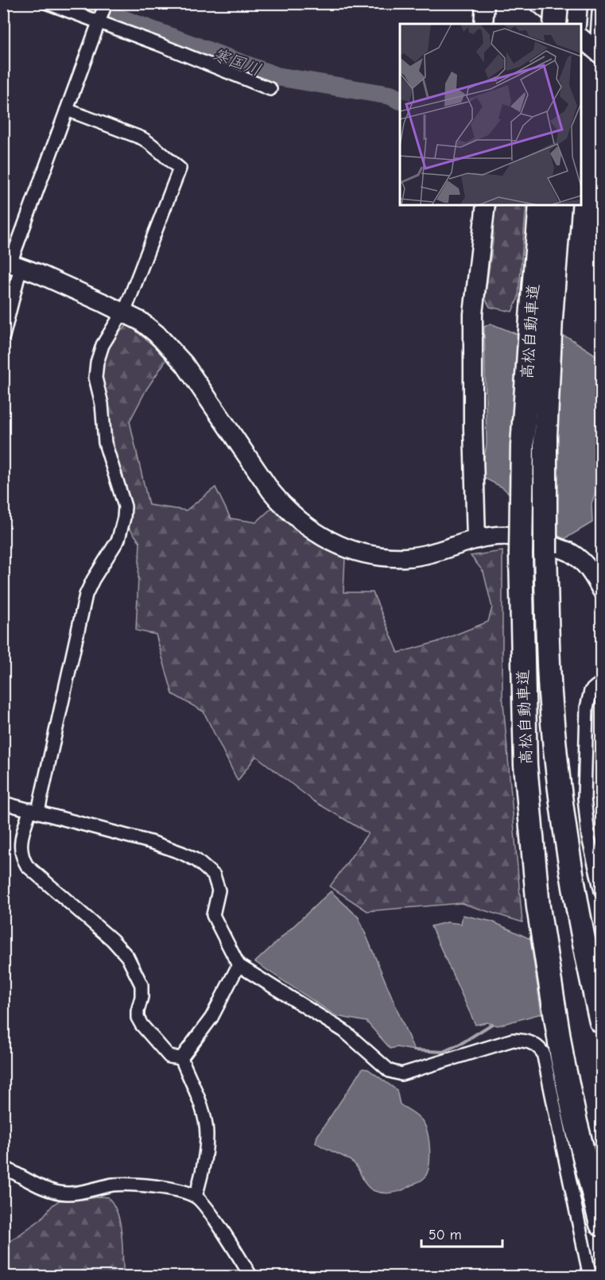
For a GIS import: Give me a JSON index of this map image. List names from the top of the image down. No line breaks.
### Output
{"streets":{"highway":["高松自動車道"]},"water":["寒国川"],"scale_bar":"50 m"}
